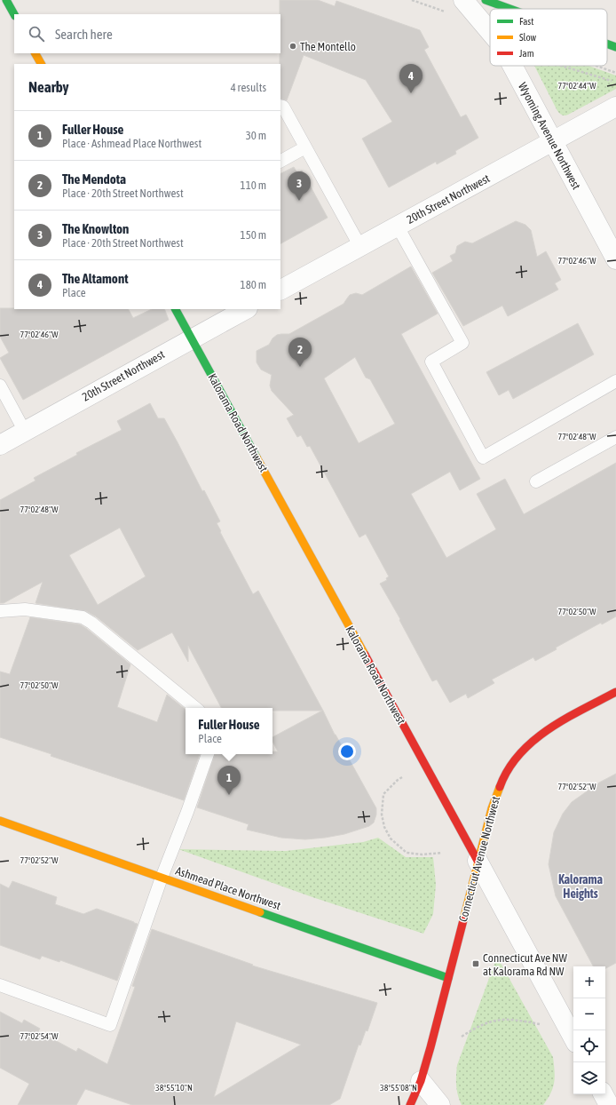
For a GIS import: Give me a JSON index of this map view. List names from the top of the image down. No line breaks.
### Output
{"streets":{"street":["Wyoming Avenue Northwest","20th Street Northwest","Kalorama Road Northwest","Connecticut Avenue Northwest","Ashmead Place Northwest"]},"crossings":[["Wyoming Avenue Northwest","20th Street Northwest"],["20th Street Northwest","Kalorama Road Northwest"],["Kalorama Road Northwest","Connecticut Avenue Northwest"],["Connecticut Avenue Northwest","Ashmead Place Northwest"]],"districts":["Kalorama Heights"],"places":{"other":["The Montello"],"transit":["Connecticut Ave NW at Kalorama Rd NW"]},"legend":["Fast","Slow","Jam"],"page":{"search":"Search here","pins":["4","3","2","1"],"heading":["Nearby","4 results"],"list":[{"mark":"1","name":"Fuller House","note":"Place · Ashmead Place Northwest","value":"30 m"},{"mark":"2","name":"The Mendota","note":"Place · 20th Street Northwest","value":"110 m"},{"mark":"3","name":"The Knowlton","note":"Place · 20th Street Northwest","value":"150 m"},{"mark":"4","name":"The Altamont","note":"Place","value":"180 m"}],"popup":["Fuller House","Place"],"map_buttons":["+","−"]},"coordinates":["77°02'44\"W","77°02'46\"W","77°02'48\"W","77°02'50\"W","77°02'52\"W","77°02'54\"W","38°55'10\"N","38°55'08\"N"]}
